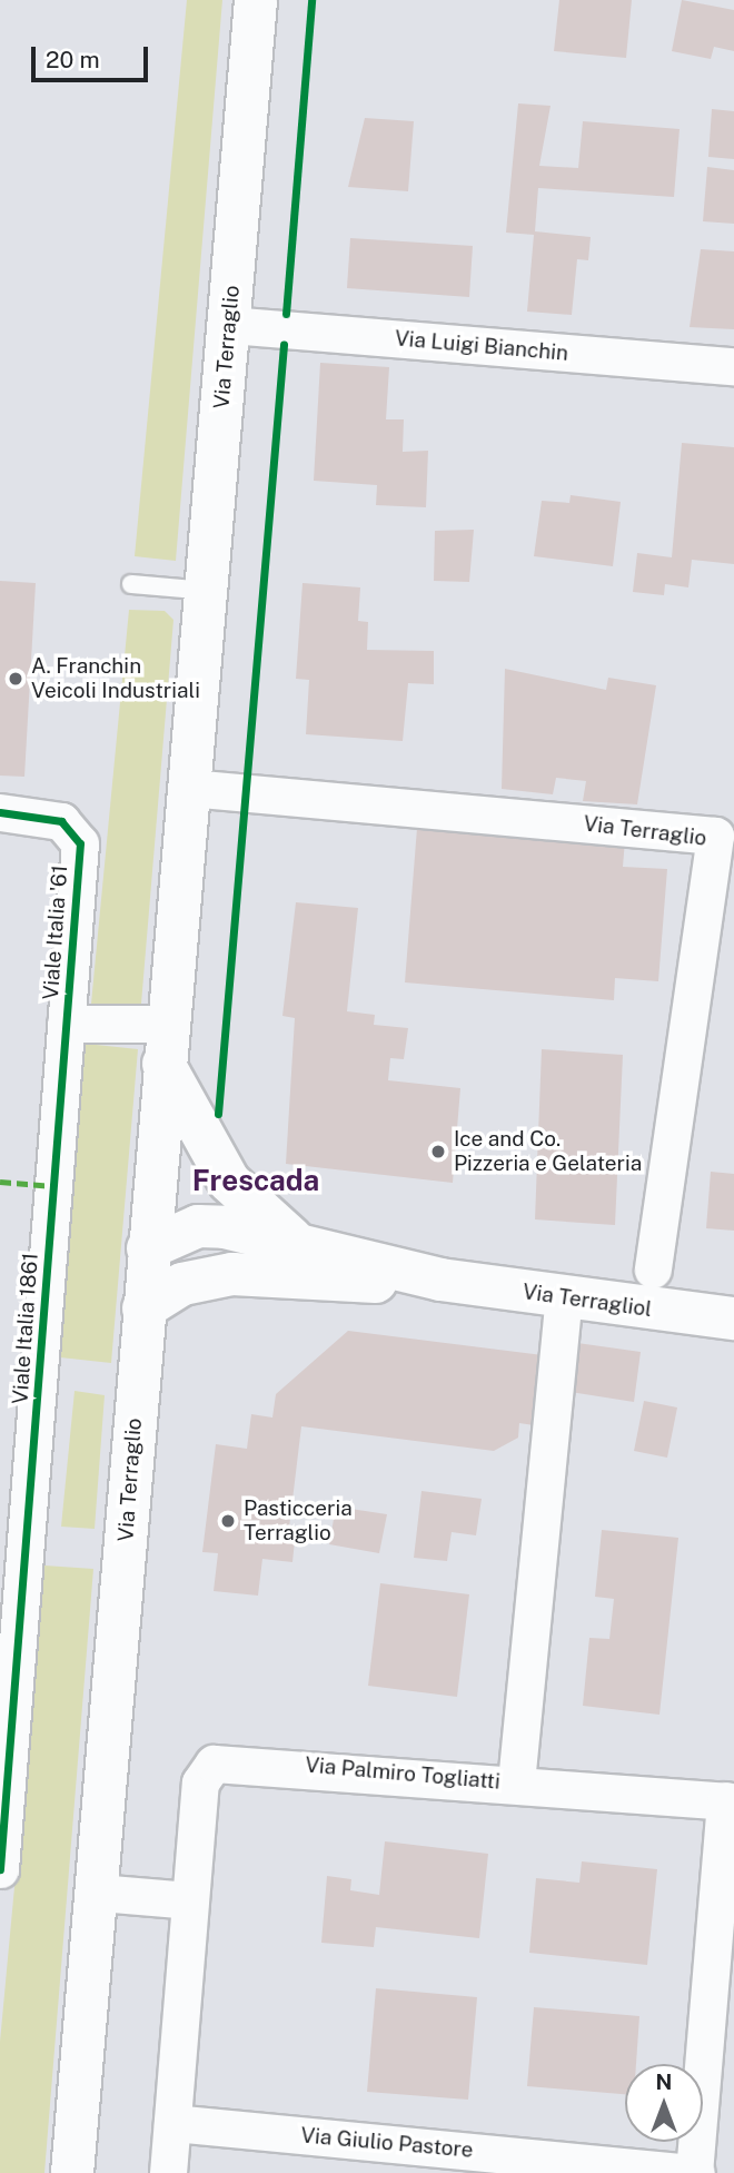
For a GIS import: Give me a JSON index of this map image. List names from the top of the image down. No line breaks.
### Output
{"streets":{"main road":["Via Terraglio","Via Terragliol"],"street":["Via Luigi Bianchin","Viale Italia '61","Viale Italia 1861","Via Palmiro Togliatti","Via Giulio Pastore"]},"crossings":[["Via Luigi Bianchin","Via Terraglio"],["Via Terraglio","Viale Italia '61"],["Via Terraglio","Via Terragliol"],["Viale Italia '61","Via Terragliol"],["Viale Italia '61","Viale Italia 1861"],["Via Palmiro Togliatti","Via Giulio Pastore"]],"districts":["Frescada"],"places":["A. Franchin Veicoli Industriali","Ice and Co. Pizzeria e Gelateria","Pasticceria Terraglio"],"scale_bar":"20 m","north":"top"}
